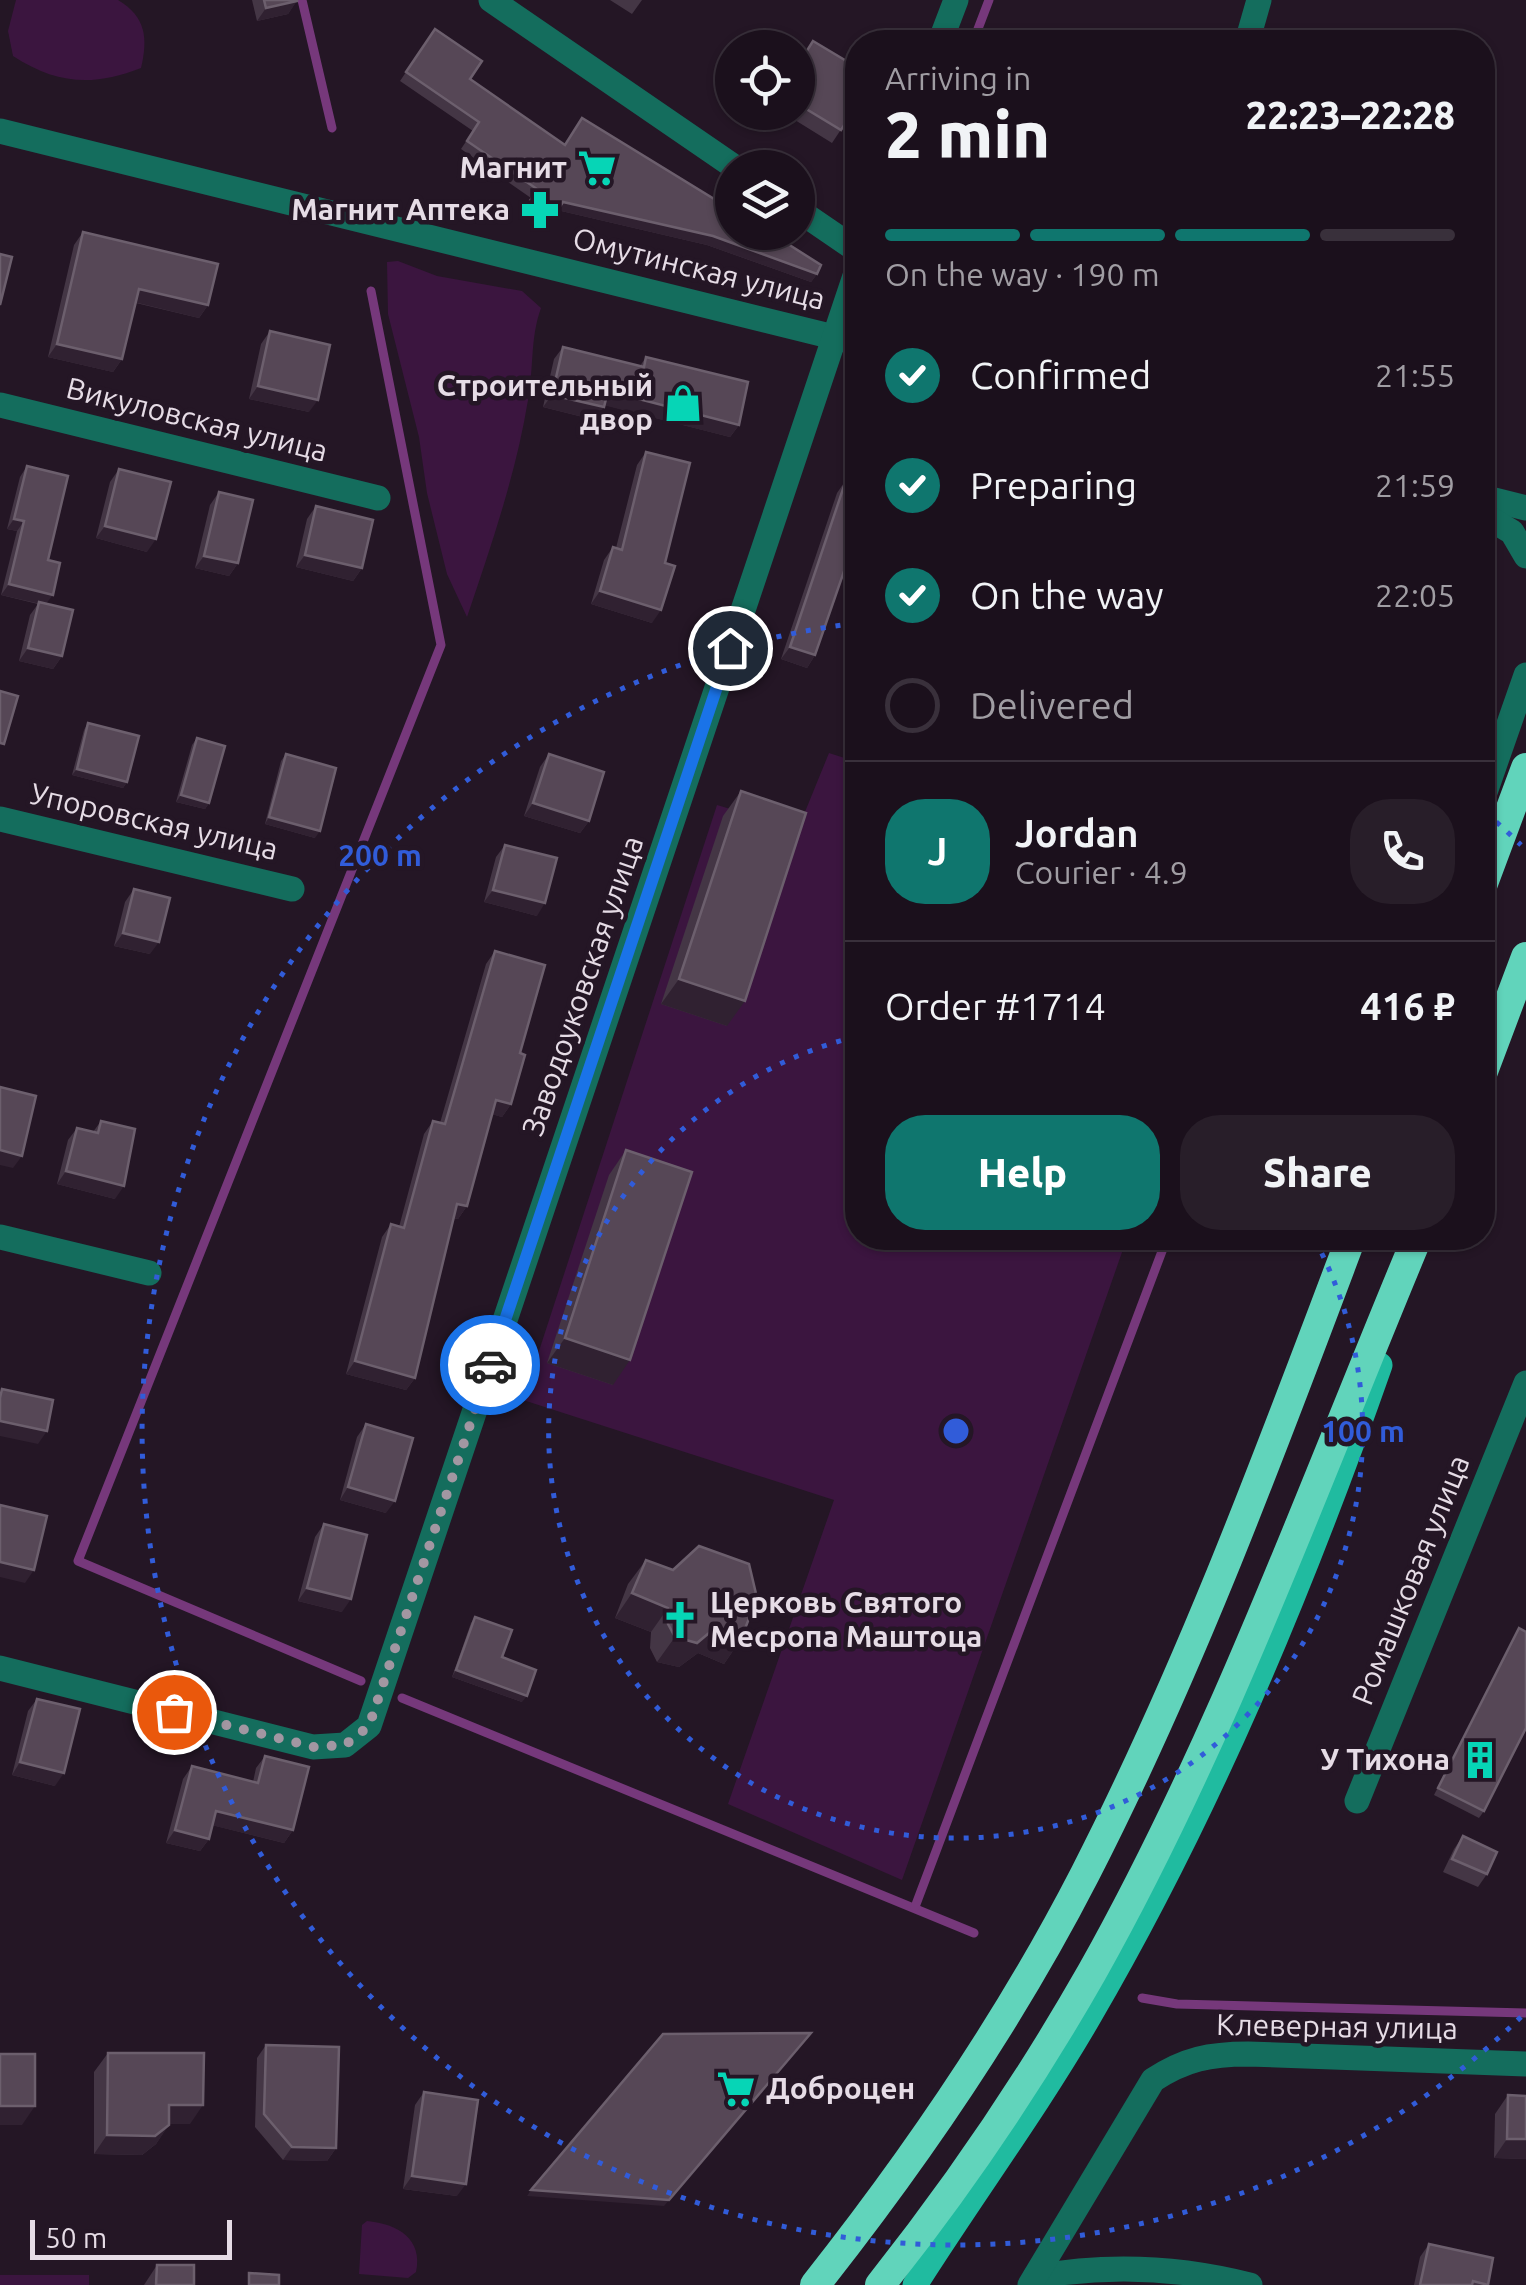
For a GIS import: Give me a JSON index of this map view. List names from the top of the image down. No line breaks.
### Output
{"streets":{"street":["Омутинская улица","Викуловская улица","Упоровская улица","Заводоуковская улица","Ромашковая улица","Клеверная улица"]},"places":{"supermarket":["Магнит","Доброцен"],"pharmacy":["Магнит Аптека"],"shop":["Строительный двор"],"church":["Церковь Святого Месропа Маштоца"],"building":["У Тихона"]},"scale_bar":"50 m","page":{"heading":["2 min","Arriving in","22:23–22:28"],"panel":["Jordan","Courier · 4.9","Order #1714","416 ₽"],"bar":"On the way · 190 m","list":[["Confirmed","21:55"],["Preparing","21:59"],["On the way","22:05"],"Delivered"],"round":"J","buttons":["Help","Share"],"scale":"50 m"},"rings":["200 m","100 m"]}
